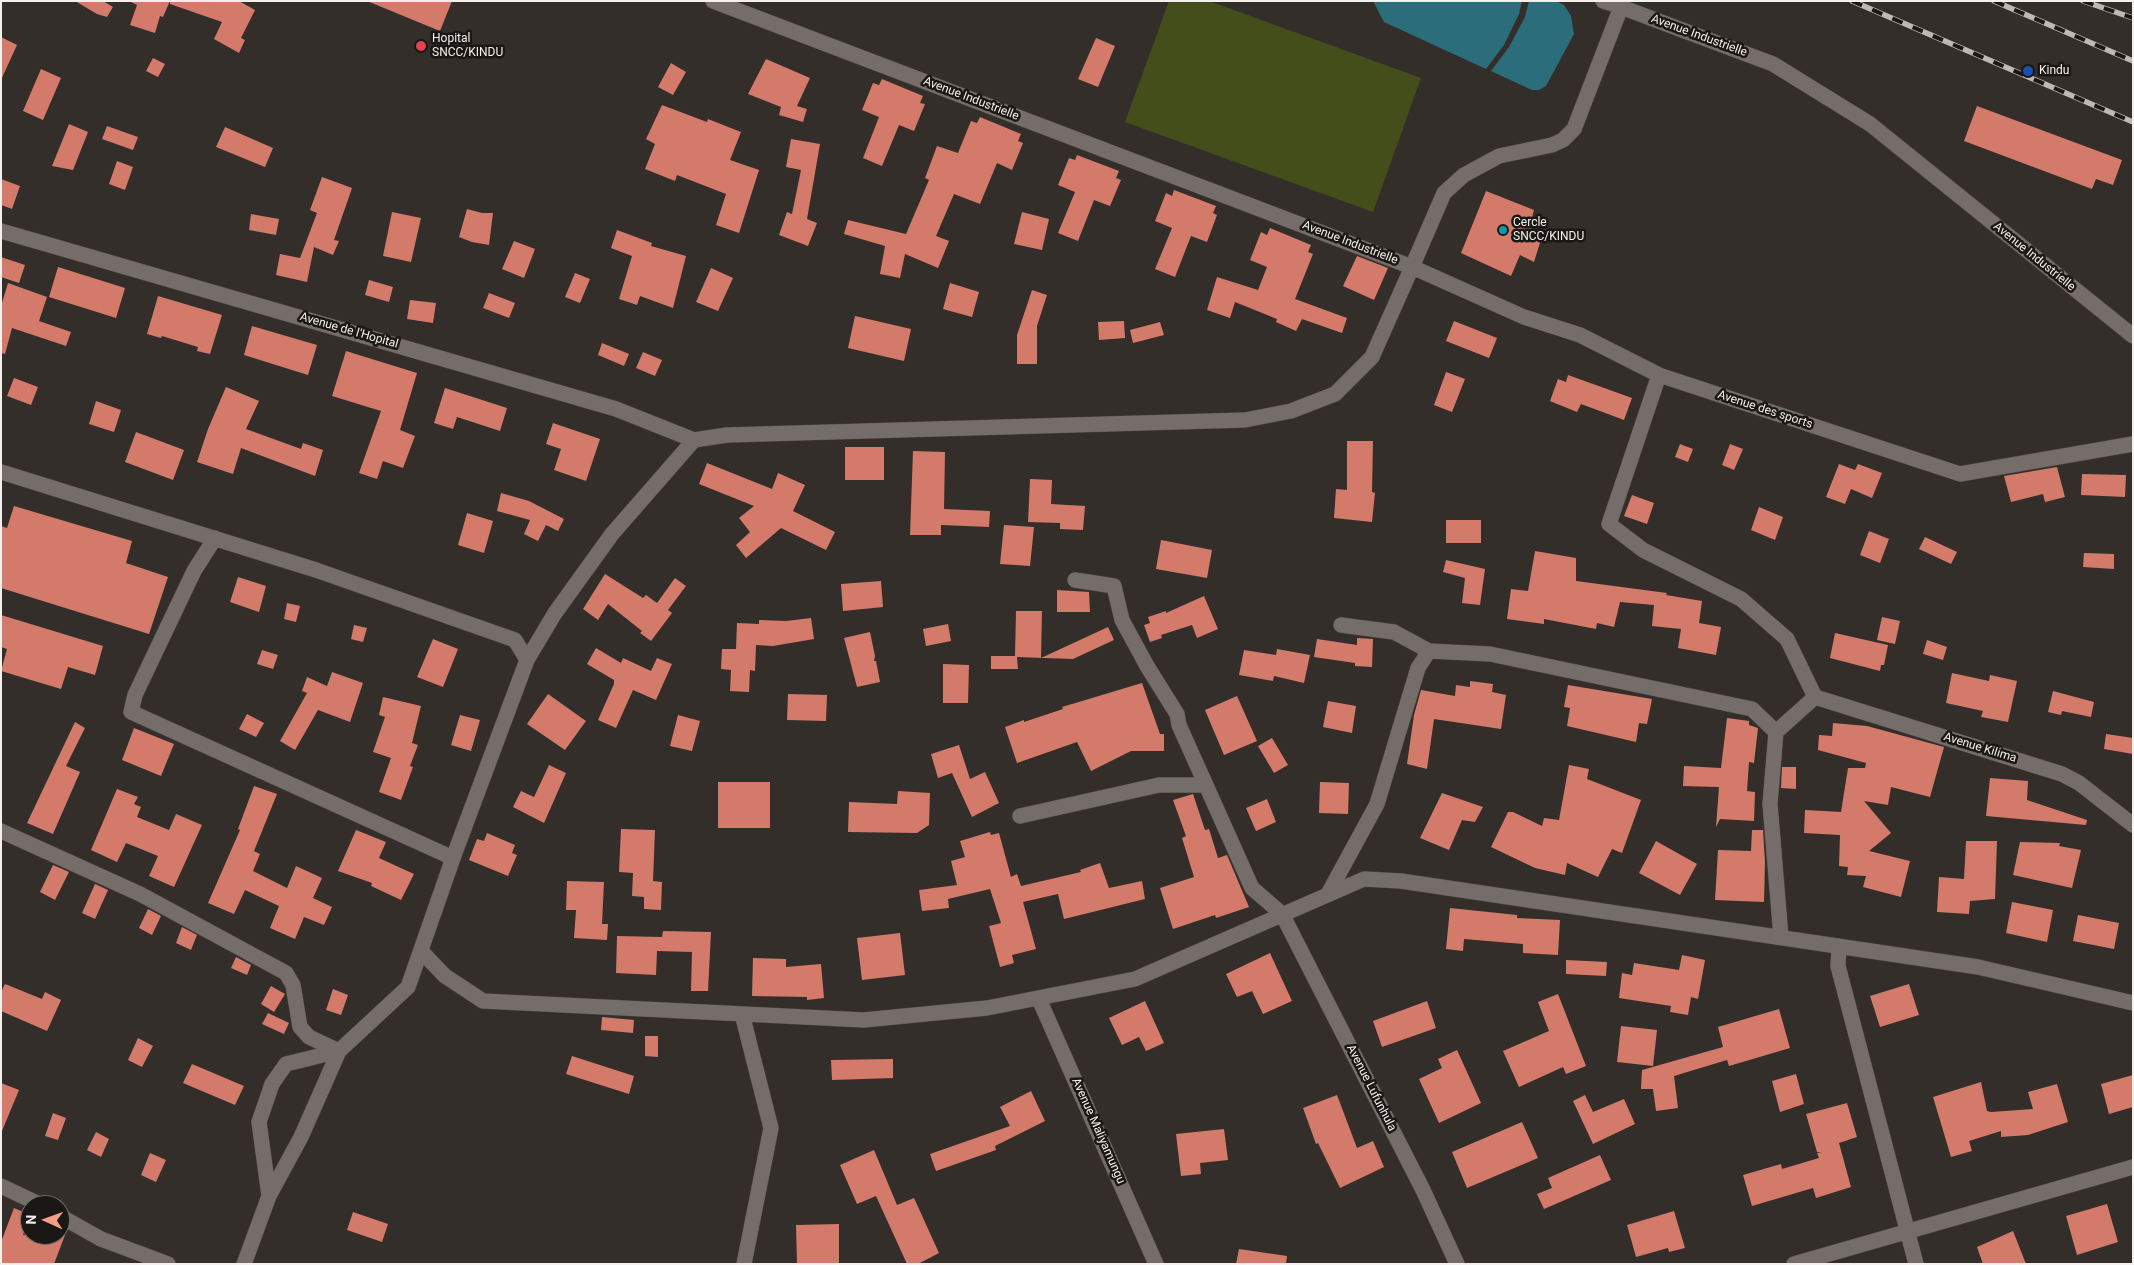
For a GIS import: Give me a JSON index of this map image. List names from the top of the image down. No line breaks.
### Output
{"streets":{"street":["Avenue Industrielle","Avenue de l'Hopital","Avenue des sports","Avenue Kilima","Avenue Lufunhula","Avenue Maliyamungu"]},"crossings":[["Avenue Industrielle","Avenue des sports"]],"places":["Hopital SNCC/KINDU","Kindu","Cercle SNCC/KINDU"],"north":"left"}
